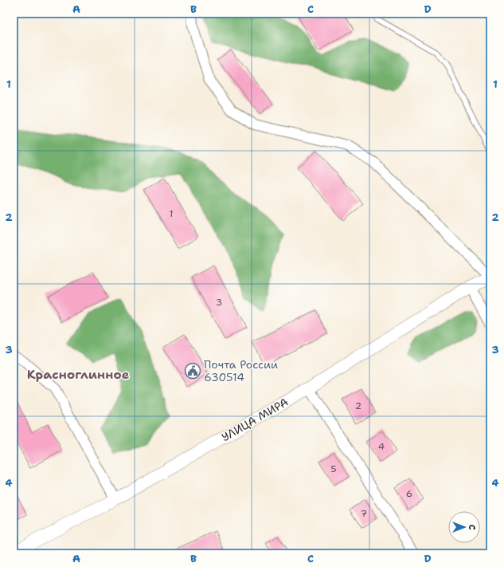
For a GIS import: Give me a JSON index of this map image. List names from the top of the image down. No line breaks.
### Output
{"streets":{"street":["УЛИЦА МИРА"]},"districts":["Красноглинное"],"places":{"public building":["Почта России 630514"]},"house_numbers":["1","3","2","4","5","6","7"],"north":"right","grid":{"columns":["A","B","C","D"],"rows":["1","2","3","4"]}}
